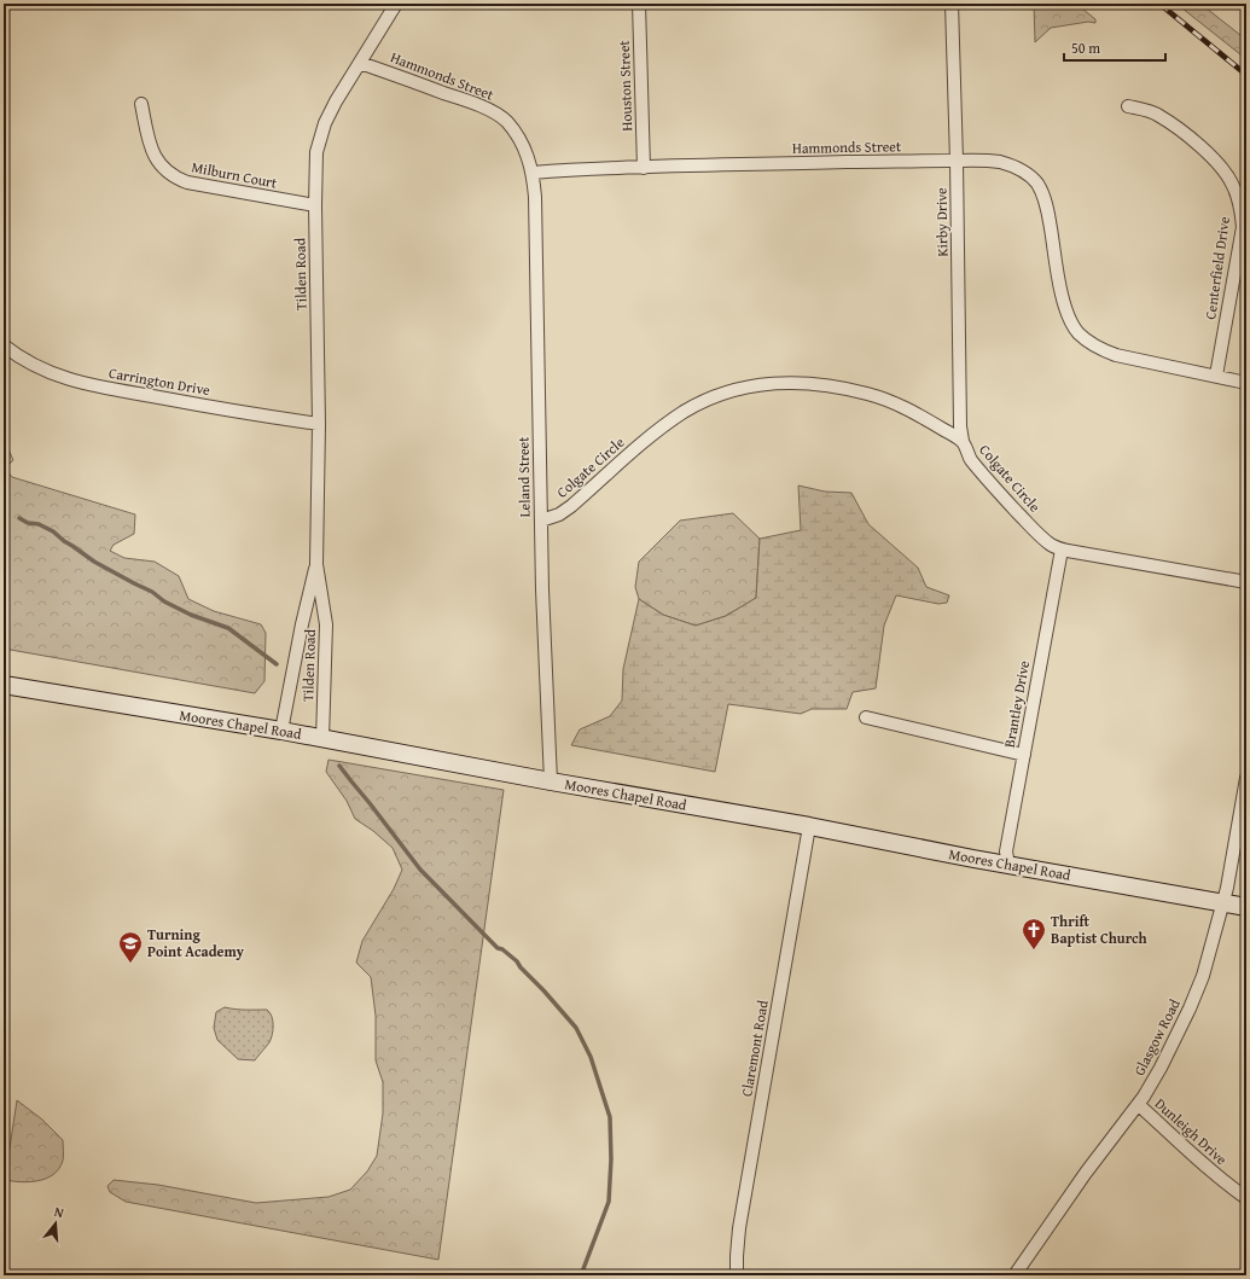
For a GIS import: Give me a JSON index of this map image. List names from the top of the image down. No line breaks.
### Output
{"streets":{"main road":["Moores Chapel Road"],"street":["Hammonds Street","Houston Street","Milburn Court","Kirby Drive","Centerfield Drive","Tilden Road","Carrington Drive","Colgate Circle","Leland Street","Brantley Drive","Glasgow Road","Claremont Road","Dunleigh Drive"]},"crossings":[["Hammonds Street","Houston Street"],["Hammonds Street","Kirby Drive"],["Hammonds Street","Centerfield Drive"],["Hammonds Street","Tilden Road"],["Hammonds Street","Leland Street"],["Milburn Court","Tilden Road"],["Kirby Drive","Colgate Circle"],["Tilden Road","Carrington Drive"],["Tilden Road","Moores Chapel Road"],["Colgate Circle","Leland Street"],["Colgate Circle","Brantley Drive"],["Leland Street","Moores Chapel Road"],["Brantley Drive","Moores Chapel Road"],["Moores Chapel Road","Glasgow Road"],["Moores Chapel Road","Claremont Road"],["Glasgow Road","Dunleigh Drive"]],"places":{"church":["Thrift Baptist Church"],"school or university":["Turning Point Academy"]},"scale_bar":"50 m","north":"top"}
